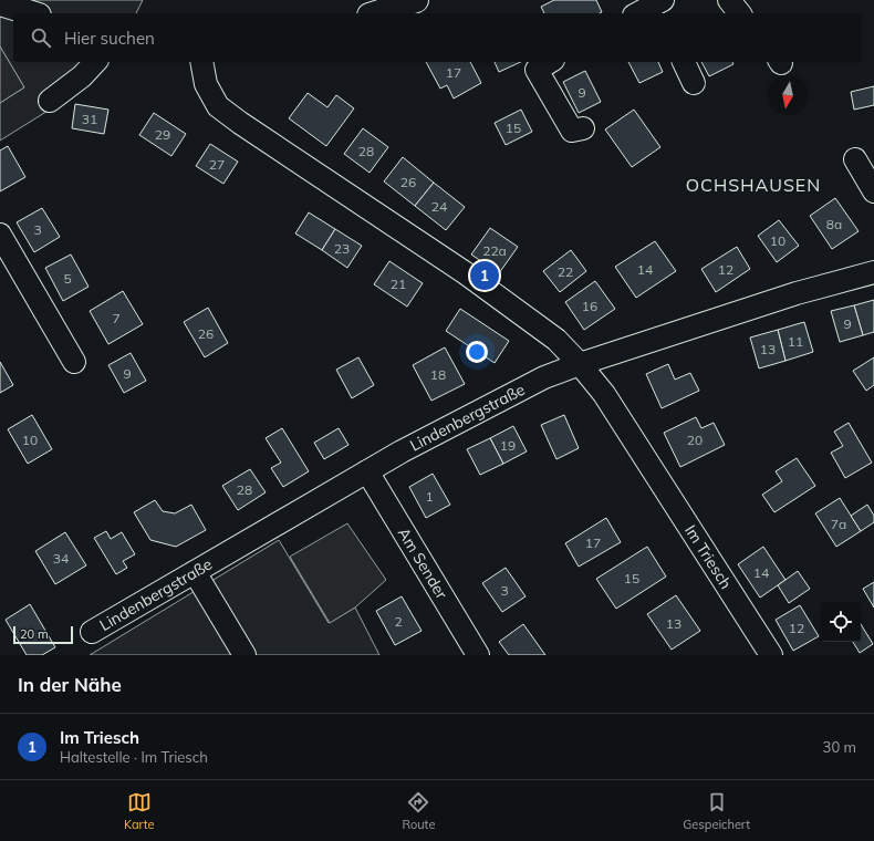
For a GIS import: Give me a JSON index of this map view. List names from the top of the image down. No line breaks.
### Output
{"streets":{"street":["Lindenbergstraße","Im Triesch","Am Sender"]},"crossings":[["Lindenbergstraße","Im Triesch"],["Lindenbergstraße","Am Sender"]],"districts":["OCHSHAUSEN"],"house_numbers":["17","9","31","15","29","28","27","26","24","8a","3","10","23","22a","14","12","22","5","21","16","7","9","26","11","13","9","18","10","20","19","28","1","7a","17","34","14","15","3","2","13","12"],"scale_bar":"20 m","north":"bottom","page":{"search":"Hier suchen","pins":"1","scale":"20 m","heading":"In der Nähe","list":[{"mark":"1","name":"Im Triesch","note":"Haltestelle · Im Triesch","value":"30 m"}],"nav":["Karte","Route","Gespeichert"]}}
